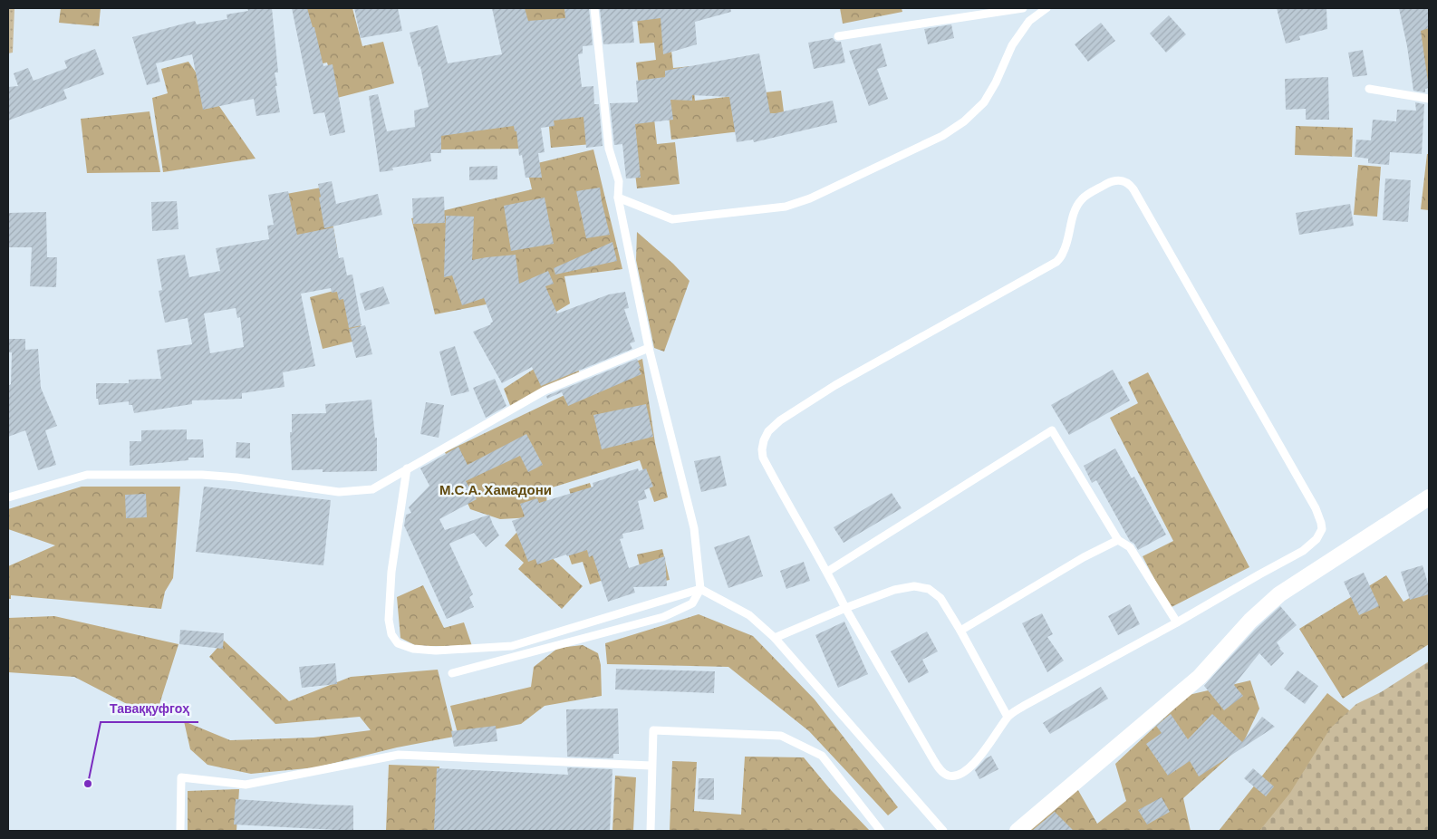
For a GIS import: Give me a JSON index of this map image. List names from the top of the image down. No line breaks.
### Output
{"districts":["М.С.А. Хамадони"],"places":["Таваққуфгоҳ"]}
